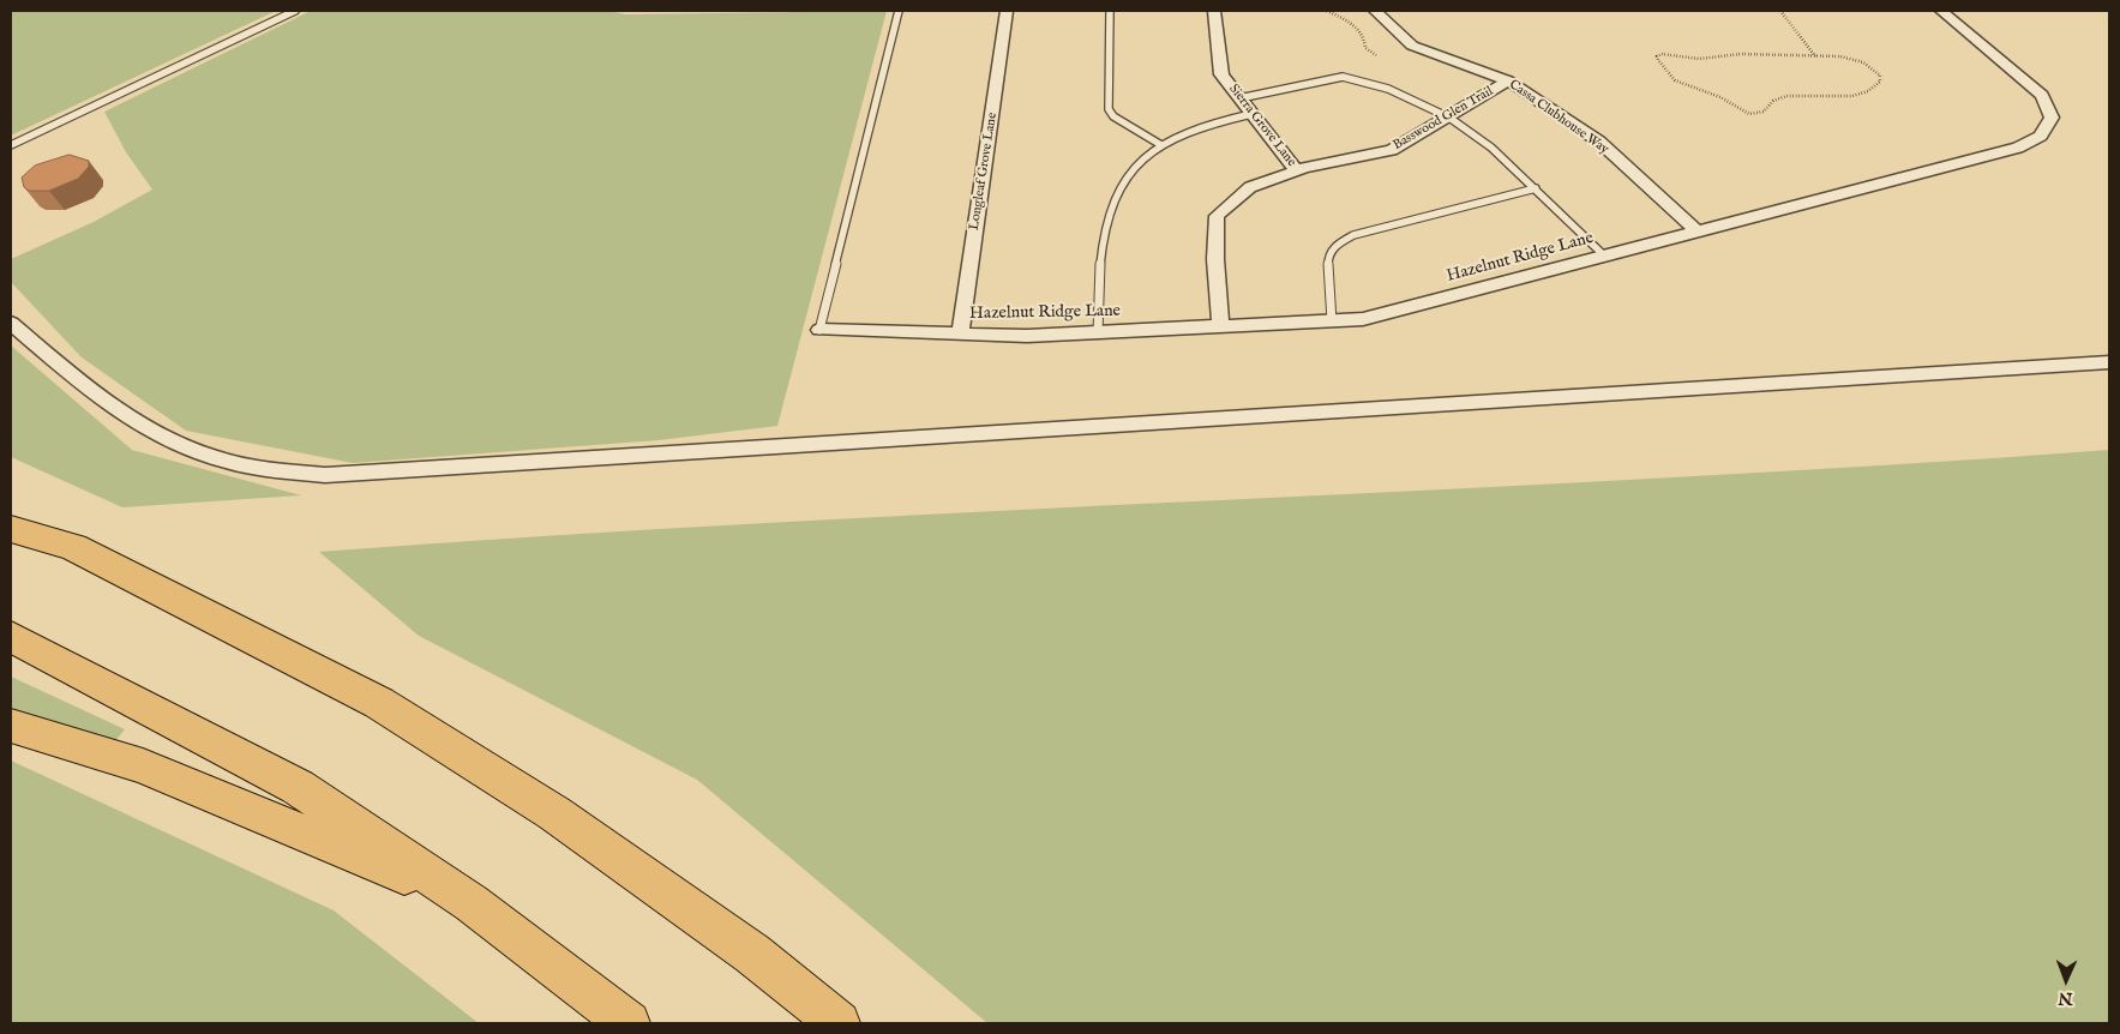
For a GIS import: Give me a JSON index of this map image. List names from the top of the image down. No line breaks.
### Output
{"streets":{"street":["Cassa Clubhouse Way","Basswood Glen Trail","Sierra Grove Lane","Longleaf Grove Lane","Hazelnut Ridge Lane"]},"crossings":[["Cassa Clubhouse Way","Basswood Glen Trail"],["Cassa Clubhouse Way","Hazelnut Ridge Lane"],["Basswood Glen Trail","Sierra Grove Lane"],["Basswood Glen Trail","Hazelnut Ridge Lane"],["Longleaf Grove Lane","Hazelnut Ridge Lane"]],"north":"bottom"}
